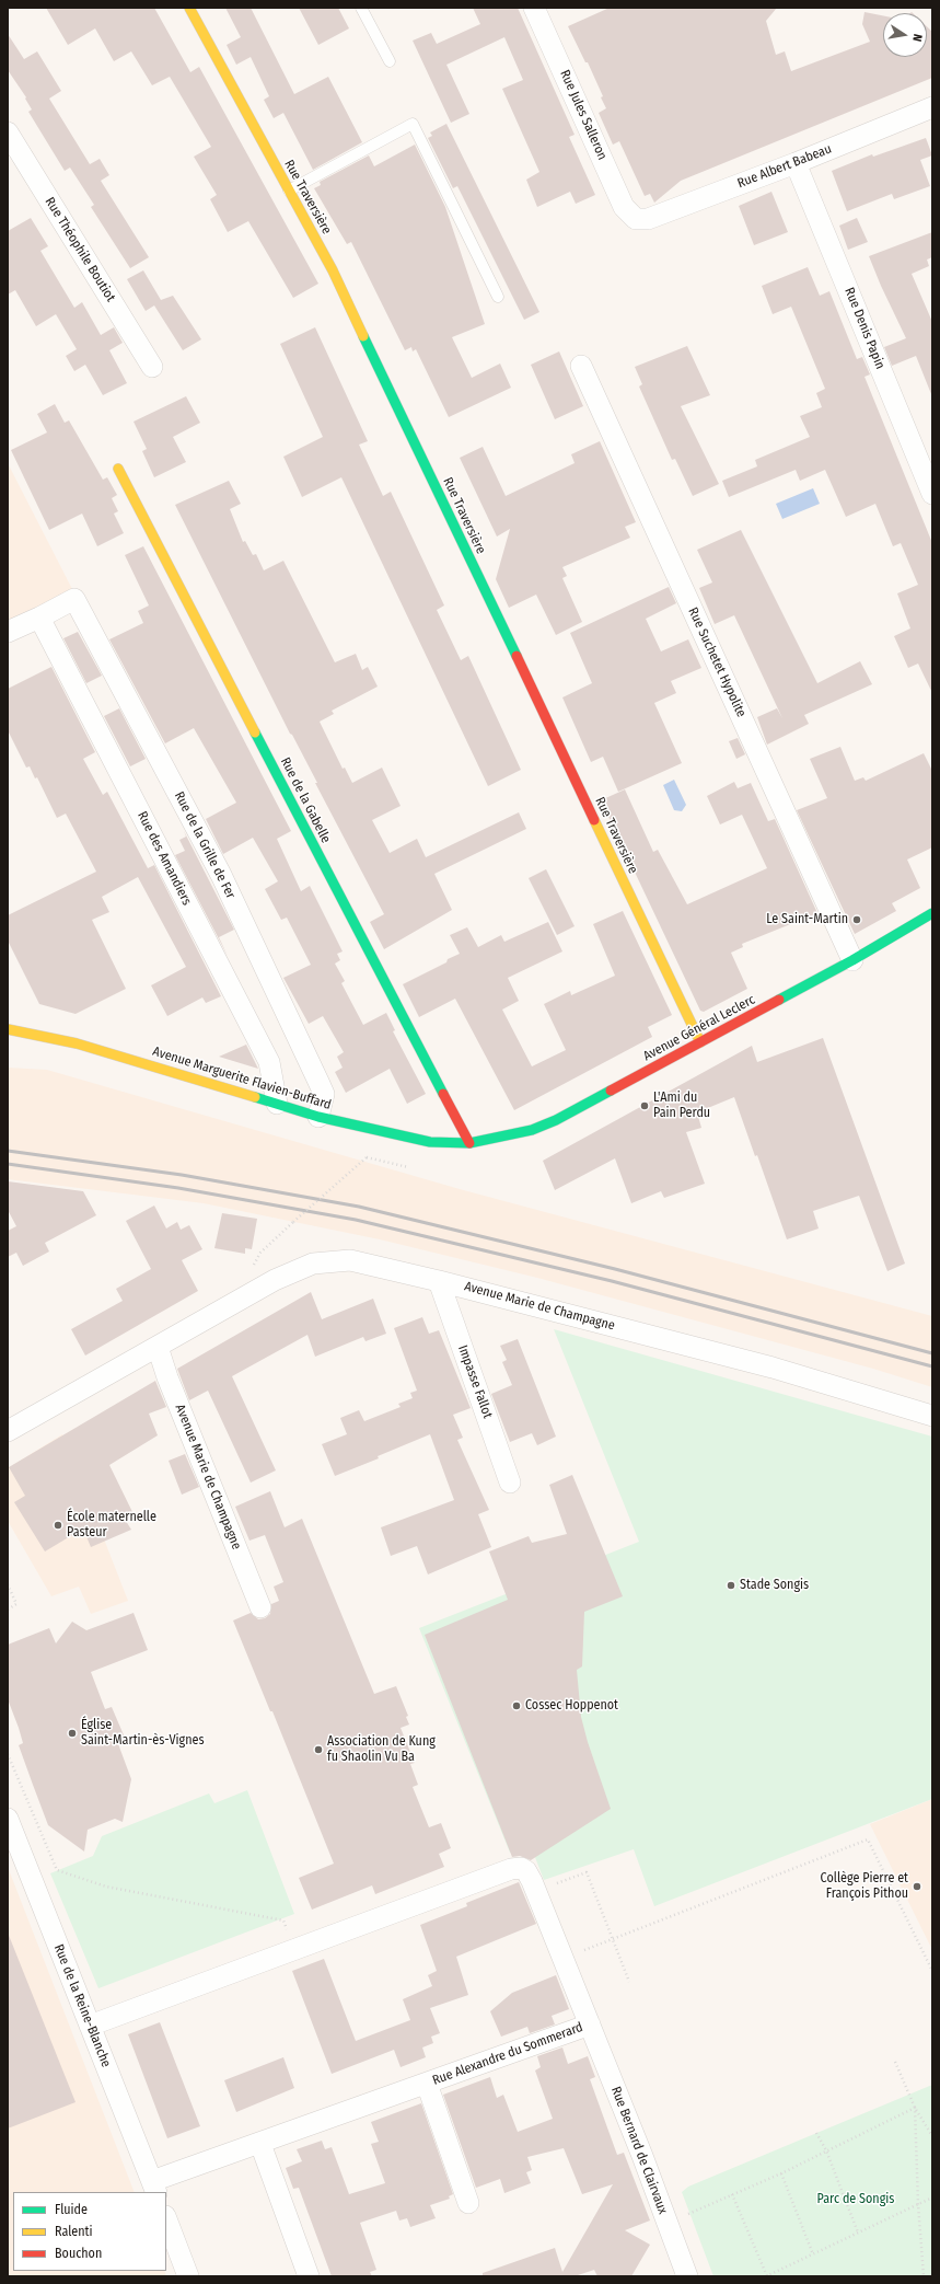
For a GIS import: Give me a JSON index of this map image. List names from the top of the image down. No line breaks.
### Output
{"streets":{"street":["Rue Jules Salleron","Rue Albert Babeau","Rue Traversière","Rue Théophile Boutiot","Rue Denis Papin","Rue Suchetet Hypolite","Rue de la Gabelle","Rue de la Grille de Fer","Rue des Amandiers","Avenue Général Leclerc","Avenue Marguerite Flavien-Buffard","Avenue Marie de Champagne","Impasse Fallot","Rue de la Reine-Blanche","Rue Alexandre du Sommerard","Rue Bernard de Clairvaux"]},"crossings":[["Rue Jules Salleron","Rue Albert Babeau"],["Rue Albert Babeau","Rue Denis Papin"],["Rue Traversière","Avenue Général Leclerc"],["Rue Suchetet Hypolite","Avenue Général Leclerc"],["Rue de la Gabelle","Avenue Général Leclerc"],["Rue de la Gabelle","Avenue Marguerite Flavien-Buffard"],["Rue de la Grille de Fer","Rue des Amandiers"],["Rue de la Grille de Fer","Avenue Marguerite Flavien-Buffard"],["Rue des Amandiers","Avenue Marguerite Flavien-Buffard"],["Avenue Général Leclerc","Avenue Marguerite Flavien-Buffard"],["Avenue Marie de Champagne","Impasse Fallot"],["Rue de la Reine-Blanche","Rue Alexandre du Sommerard"],["Rue Alexandre du Sommerard","Rue Bernard de Clairvaux"]],"parks":["Parc de Songis"],"places":["Le Saint-Martin","L'Ami du Pain Perdu","École maternelle Pasteur","Stade Songis","Cossec Hoppenot","Église Saint-Martin-ès-Vignes","Association de Kung fu Shaolin Vu Ba","Collège Pierre et François Pithou"],"legend":["Fluide","Ralenti","Bouchon"],"north":"right"}
